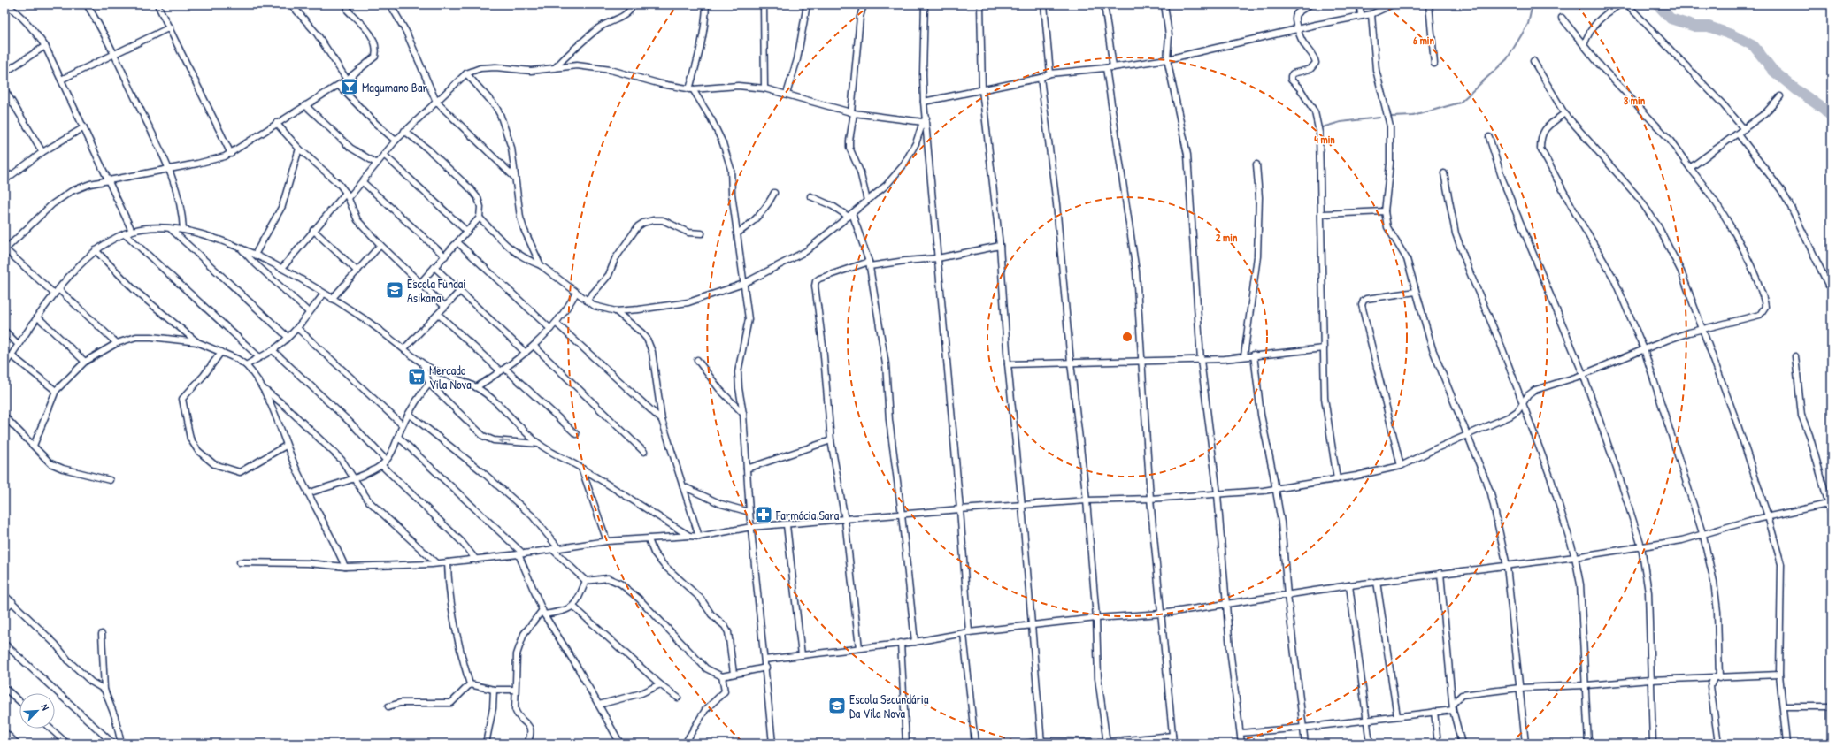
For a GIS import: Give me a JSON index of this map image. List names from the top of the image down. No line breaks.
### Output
{"places":{"bar":["Magumano Bar"],"school or university":["Escola Fundai Asikana","Escola Secundária Da Vila Nova"],"supermarket":["Mercado Vila Nova"],"pharmacy":["Farmácia Sara"]},"north":"top right","rings":["6 min","8 min","4 min","2 min"]}
